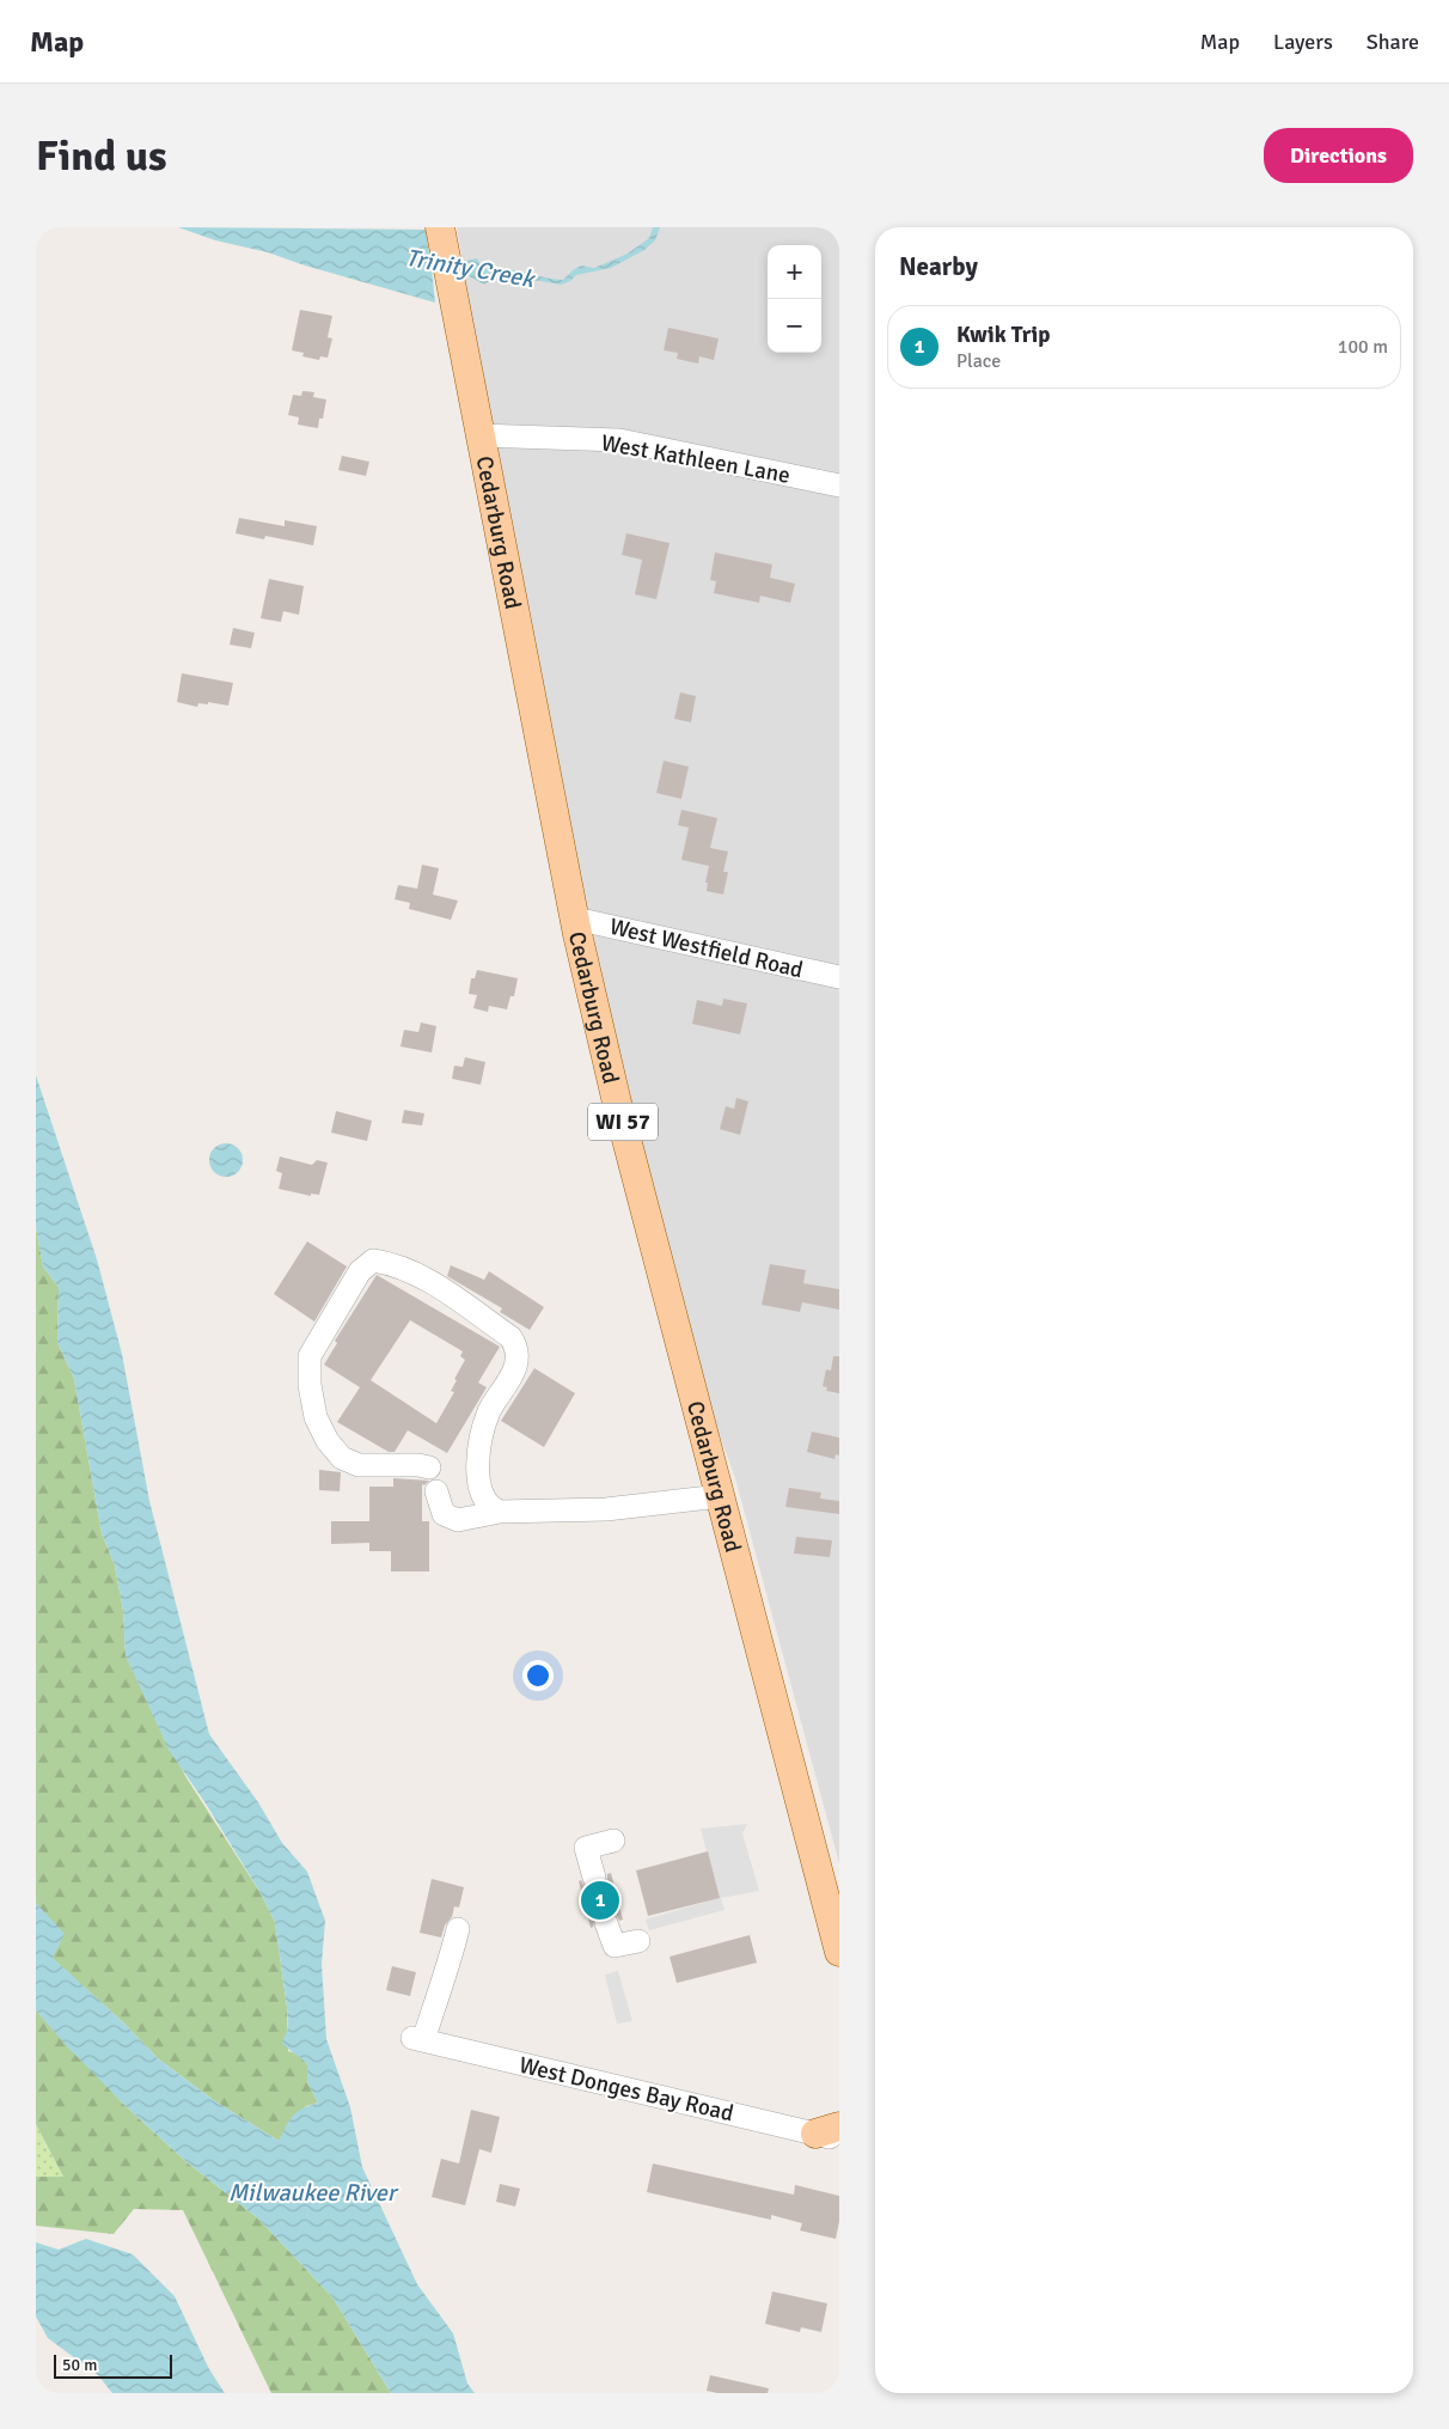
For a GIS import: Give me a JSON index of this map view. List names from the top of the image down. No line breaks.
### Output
{"streets":{"main road":["Cedarburg Road","WI 57"],"street":["West Kathleen Lane","West Westfield Road","West Donges Bay Road"]},"crossings":[["West Kathleen Lane","Cedarburg Road"],["Cedarburg Road","West Westfield Road"]],"water":["Trinity Creek","Milwaukee River"],"scale_bar":"50 m","page":{"header":"Map","nav":["Map","Layers","Share"],"buttons":"Directions","title":"Find us","heading":"Nearby","map_buttons":["+","−"],"list":[{"mark":"1","name":"Kwik Trip","note":"Place","value":"100 m"}],"pins":"1","scale":"50 m"}}
